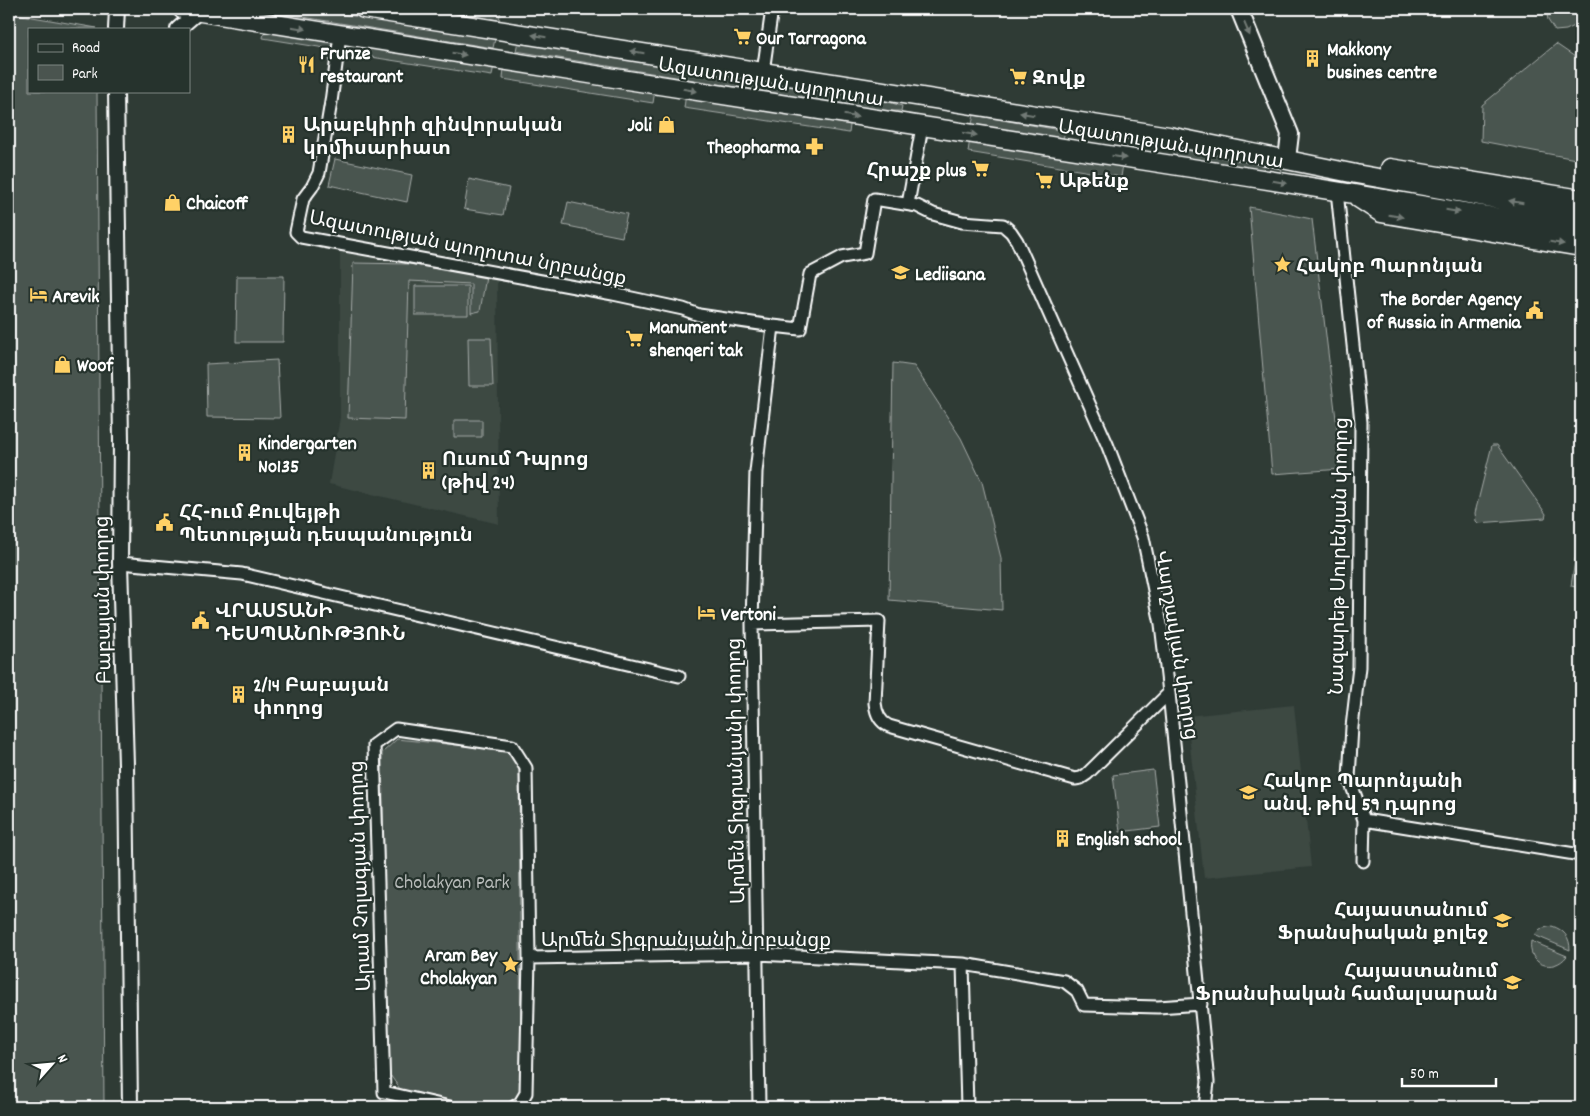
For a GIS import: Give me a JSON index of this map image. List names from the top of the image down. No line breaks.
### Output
{"streets":{"main road":["Ազատության պողոտա"],"street":["Ազատության պողոտա նրբանցք","Նազարեթ Սուրենյան փողոց","Բաբայան փողոց","Վարշավյան փողոց","Արմեն Տիգրանյանի փողոց","Արամ Չոլագյան փողոց","Արմեն Տիգրանյանի նրբանցք"]},"crossings":[["Ազատության պողոտա","Ազատության պողոտա նրբանցք"],["Ազատության պողոտա","Նազարեթ Սուրենյան փողոց"],["Ազատության պողոտա նրբանցք","Արմեն Տիգրանյանի փողոց"],["Վարշավյան փողոց","Արմեն Տիգրանյանի նրբանցք"],["Արմեն Տիգրանյանի փողոց","Արմեն Տիգրանյանի նրբանցք"],["Արամ Չոլագյան փողոց","Արմեն Տիգրանյանի նրբանցք"]],"parks":["Cholakyan Park"],"places":{"supermarket":["Our Tarragona","Զովք","Հրաշք plus","Աթենք","Manument shenqeri tak"],"building":["Makkony busines centre","Արաբկիրի զինվորական կոմիսարիատ","Kindergarten No135","Ուսում Դպրոց (թիվ 24)","2/14 Բաբայան փողոց","English school"],"restaurant":["Frunze restaurant"],"shop":["Joli","Chaicoff","Woof"],"pharmacy":["Theopharma"],"place":["Հակոբ Պարոնյան","Aram Bey Cholakyan"],"school or university":["Lediisana","Հակոբ Պարոնյանի անվ. թիվ 59 դպրոց","Հայաստանում Ֆրանսիական քոլեջ","Հայաստանում Ֆրանսիական համալսարան"],"hotel":["Arevik","Vertoni"],"public building":["The Border Agency of Russia in Armenia","ՀՀ-ում Քուվեյթի Պետության դեսպանություն","ՎՐԱՍՏԱՆԻ ԴԵՍՊԱՆՈՒԹՅՈՒՆ"]},"legend":["Road","Park"],"scale_bar":"50 m","north":"top right"}
